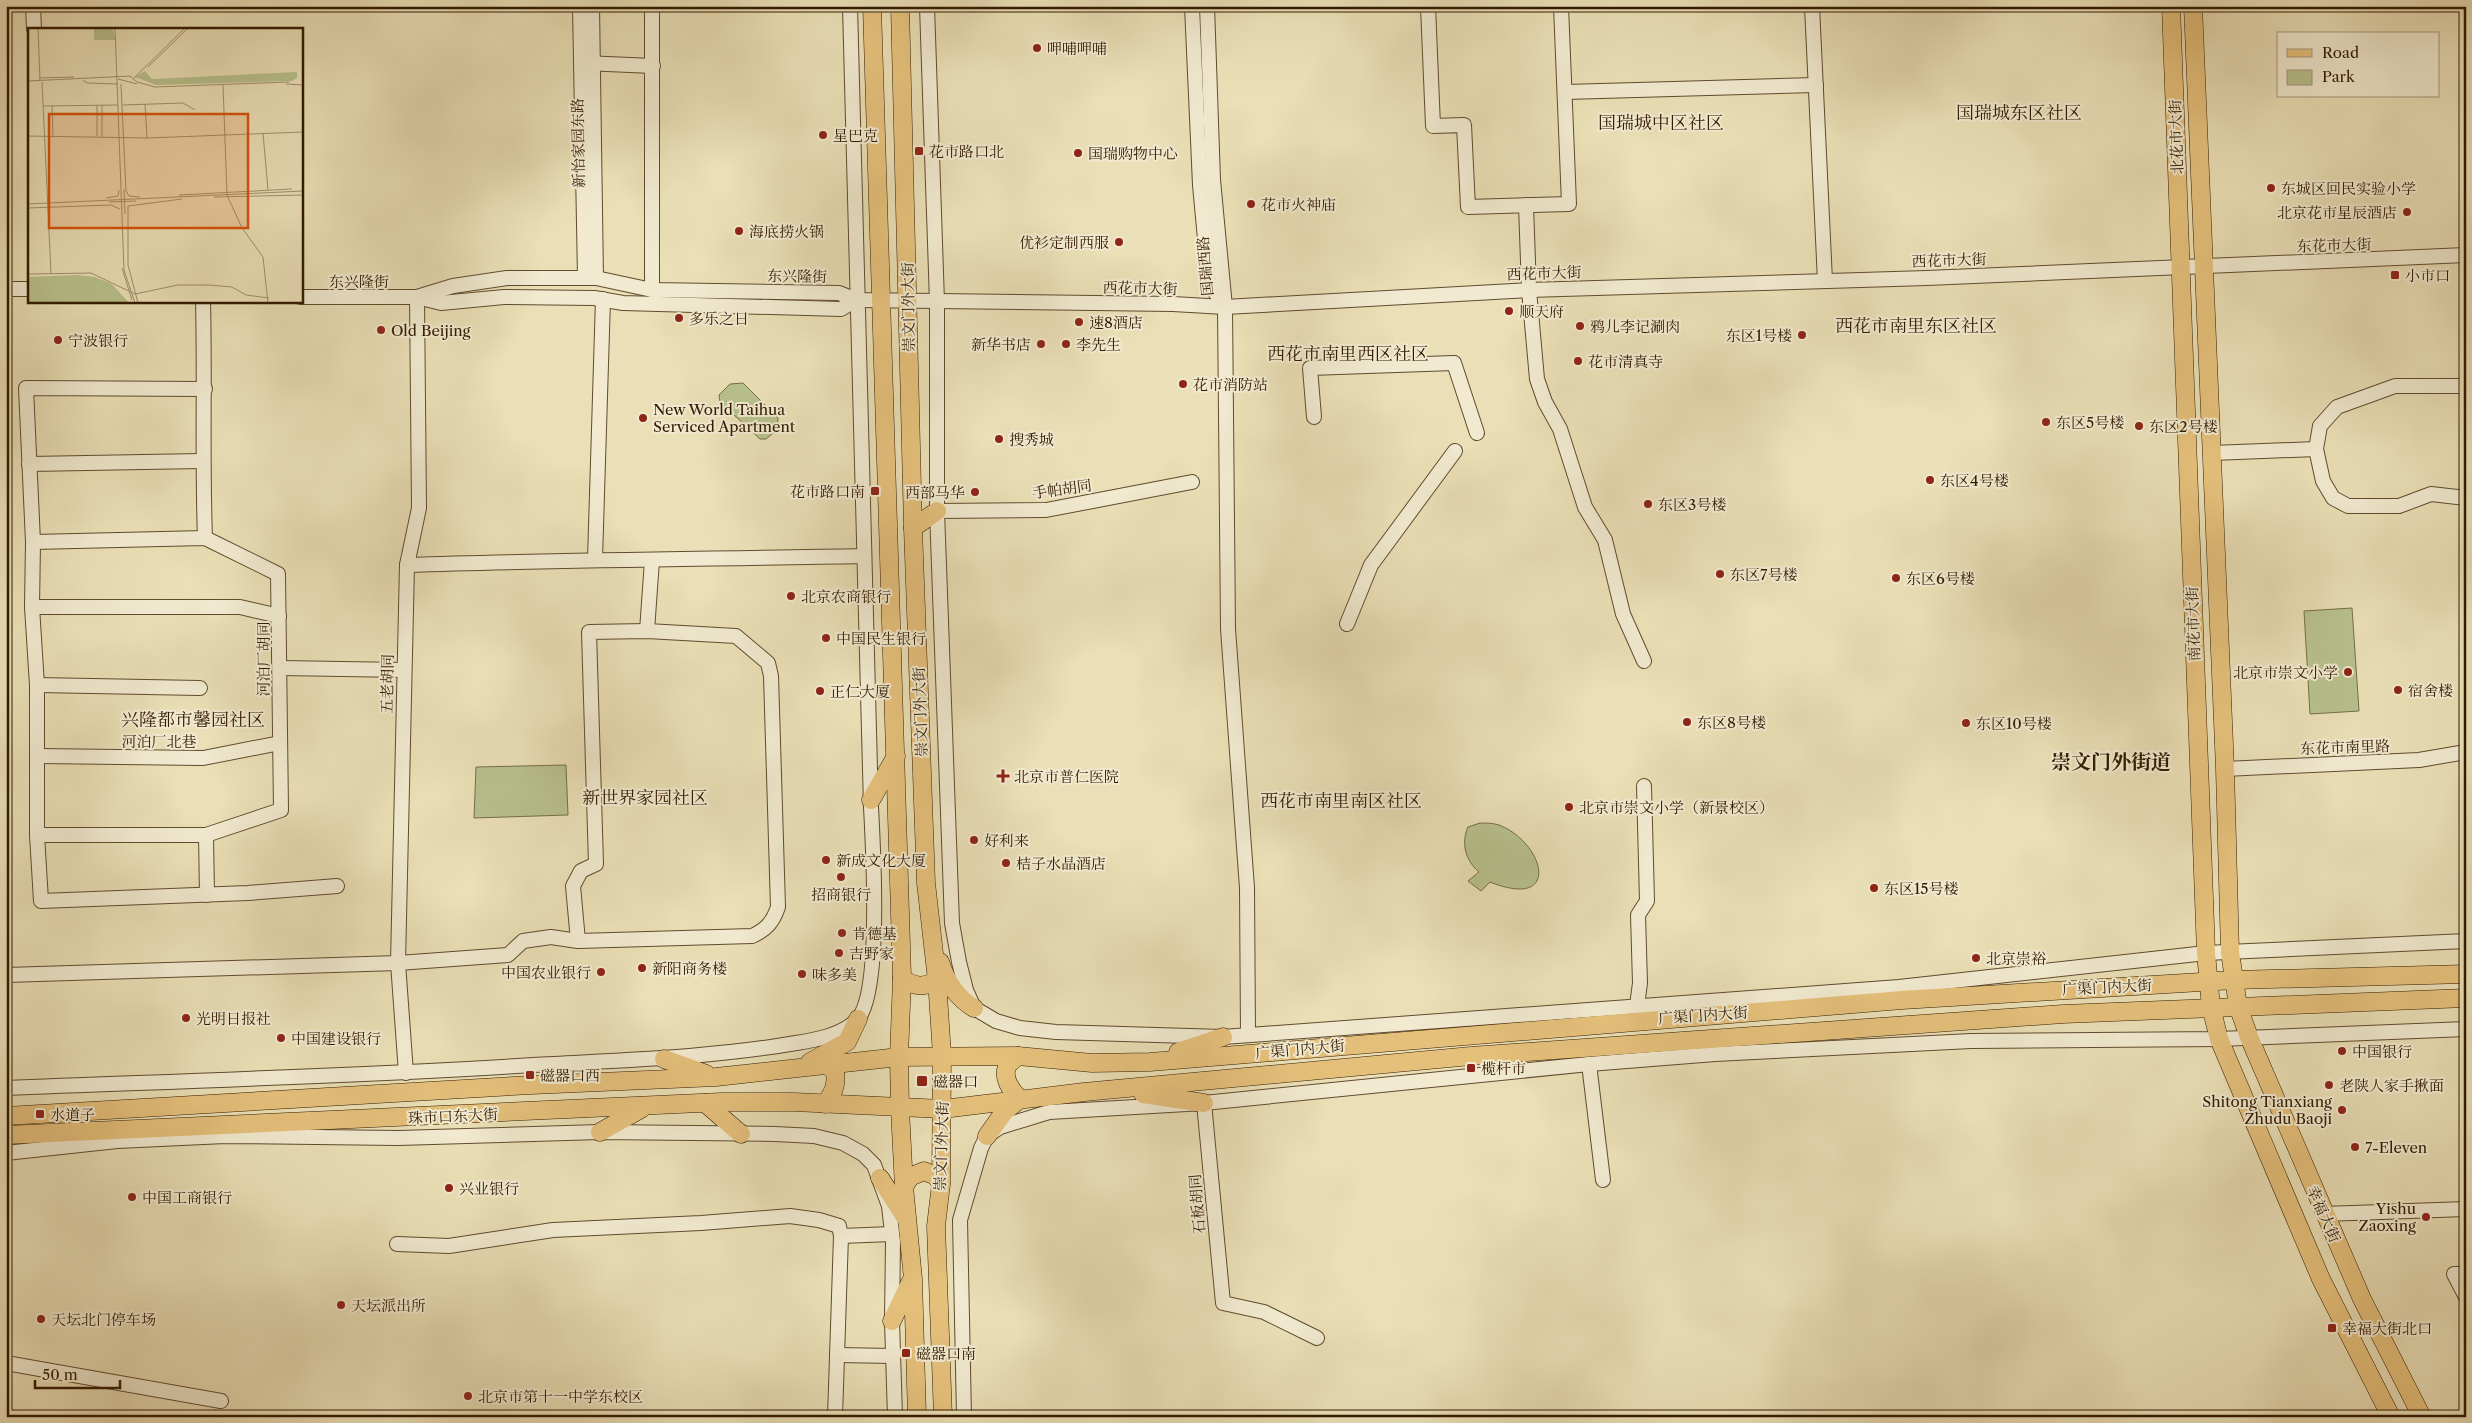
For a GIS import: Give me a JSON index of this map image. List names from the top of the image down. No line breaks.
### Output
{"streets":{"main road":["北花市大街","崇文门外大街","南花市大街","广渠门内大街","珠市口东大街","幸福大街"],"street":["新怡家园东路","东花市大街","西花市大街","国瑞西路","东兴隆街","手帕胡同","河泊厂胡同","五老胡同","河泊厂北巷","东花市南里路","石板胡同"]},"crossings":[["北花市大街","东花市大街"],["北花市大街","西花市大街"],["北花市大街","南花市大街"],["新怡家园东路","东兴隆街"],["东花市大街","西花市大街"],["东花市大街","南花市大街"],["西花市大街","国瑞西路"],["西花市大街","东兴隆街"],["西花市大街","崇文门外大街"],["西花市大街","南花市大街"],["东兴隆街","五老胡同"],["崇文门外大街","手帕胡同"],["崇文门外大街","广渠门内大街"],["崇文门外大街","珠市口东大街"],["南花市大街","东花市南里路"],["南花市大街","广渠门内大街"],["南花市大街","幸福大街"],["河泊厂胡同","河泊厂北巷"],["广渠门内大街","珠市口东大街"],["广渠门内大街","幸福大街"]],"districts":["国瑞城东区社区","国瑞城中区社区","西花市南里东区社区","西花市南里西区社区","兴隆都市馨园社区","崇文门外街道","新世界家园社区","西花市南里南区社区"],"places":{"other":["呷哺呷哺","星巴克","国瑞购物中心","东城区回民实验小学","花市火神庙","北京花市星辰酒店","海底捞火锅","优衫定制西服","顺天府","多乐之日","速8酒店","鸦儿李记涮肉","Old Beijing","东区1号楼","宁波银行","新华书店","李先生","花市清真寺","花市消防站","New World Taihua Serviced Apartment","东区5号楼","东区2号楼","搜秀城","东区4号楼","西部马华","东区3号楼","东区7号楼","东区6号楼","北京农商银行","中国民生银行","北京市崇文小学","宿舍楼","正仁大厦","东区8号楼","东区10号楼","北京市崇文小学（新景校区）","好利来","新成文化大厦","桔子水晶酒店","招商银行","东区15号楼","肯德基","吉野家","北京崇裕","新阳商务楼","中国农业银行","味多美","光明日报社","中国建设银行","中国银行","老陕人家手揪面","Shitong Tianxiang Zhudu Baoji","7-Eleven","兴业银行","中国工商银行","Yishu Zaoxing","天坛派出所","天坛北门停车场","北京市第十一中学东校区"],"transit":["花市路口北","小市口","花市路口南","榄杆市","磁器口西","磁器口","水道子","幸福大街北口","磁器口南"],"health":["北京市普仁医院"]},"legend":["Road","Park"],"scale_bar":"50 m"}
